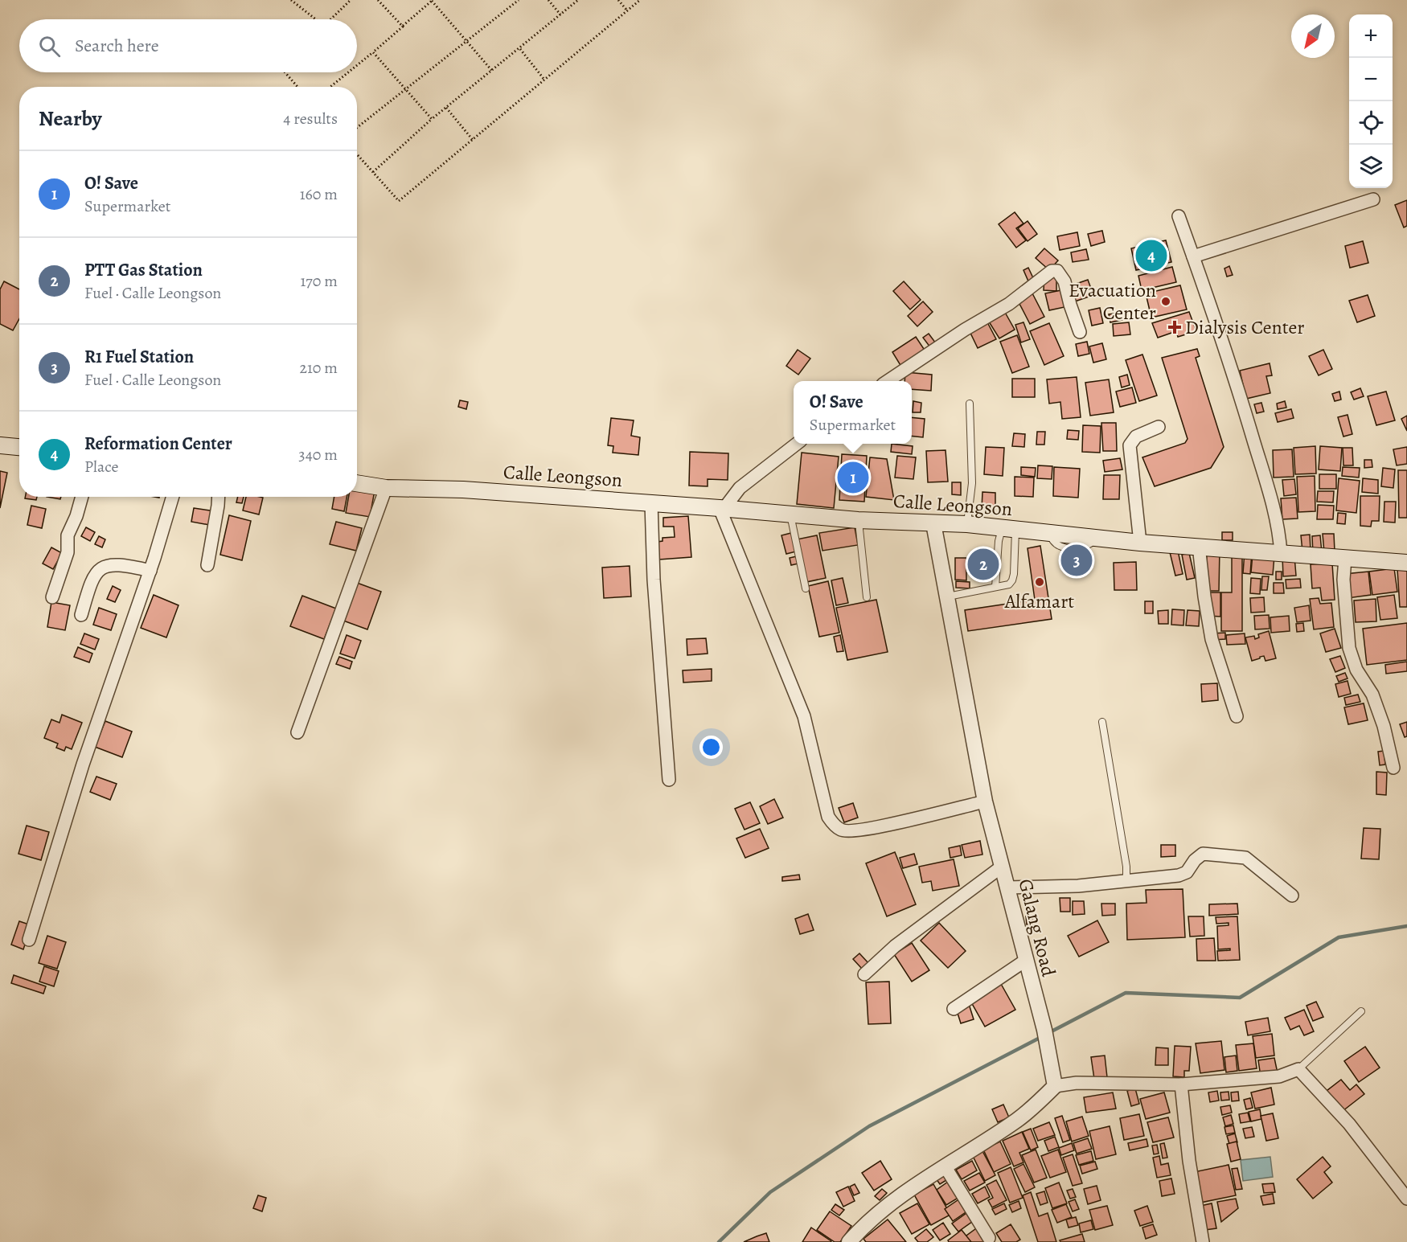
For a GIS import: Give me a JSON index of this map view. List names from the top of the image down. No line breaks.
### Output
{"streets":{"main road":["Calle Leongson"],"street":["Galang Road"]},"crossings":[["Calle Leongson","Galang Road"]],"places":{"other":["Evacuation Center","Alfamart"],"health":["Dialysis Center"]},"north":"bottom left","page":{"map_buttons":["+","−"],"search":"Search here","heading":["Nearby","4 results"],"list":[{"mark":"1","name":"O! Save","note":"Supermarket","value":"160 m"},{"mark":"2","name":"PTT Gas Station","note":"Fuel · Calle Leongson","value":"170 m"},{"mark":"3","name":"R1 Fuel Station","note":"Fuel · Calle Leongson","value":"210 m"},{"mark":"4","name":"Reformation Center","note":"Place","value":"340 m"}],"pins":["4","1","3","2"],"popup":["O! Save","Supermarket"]}}
